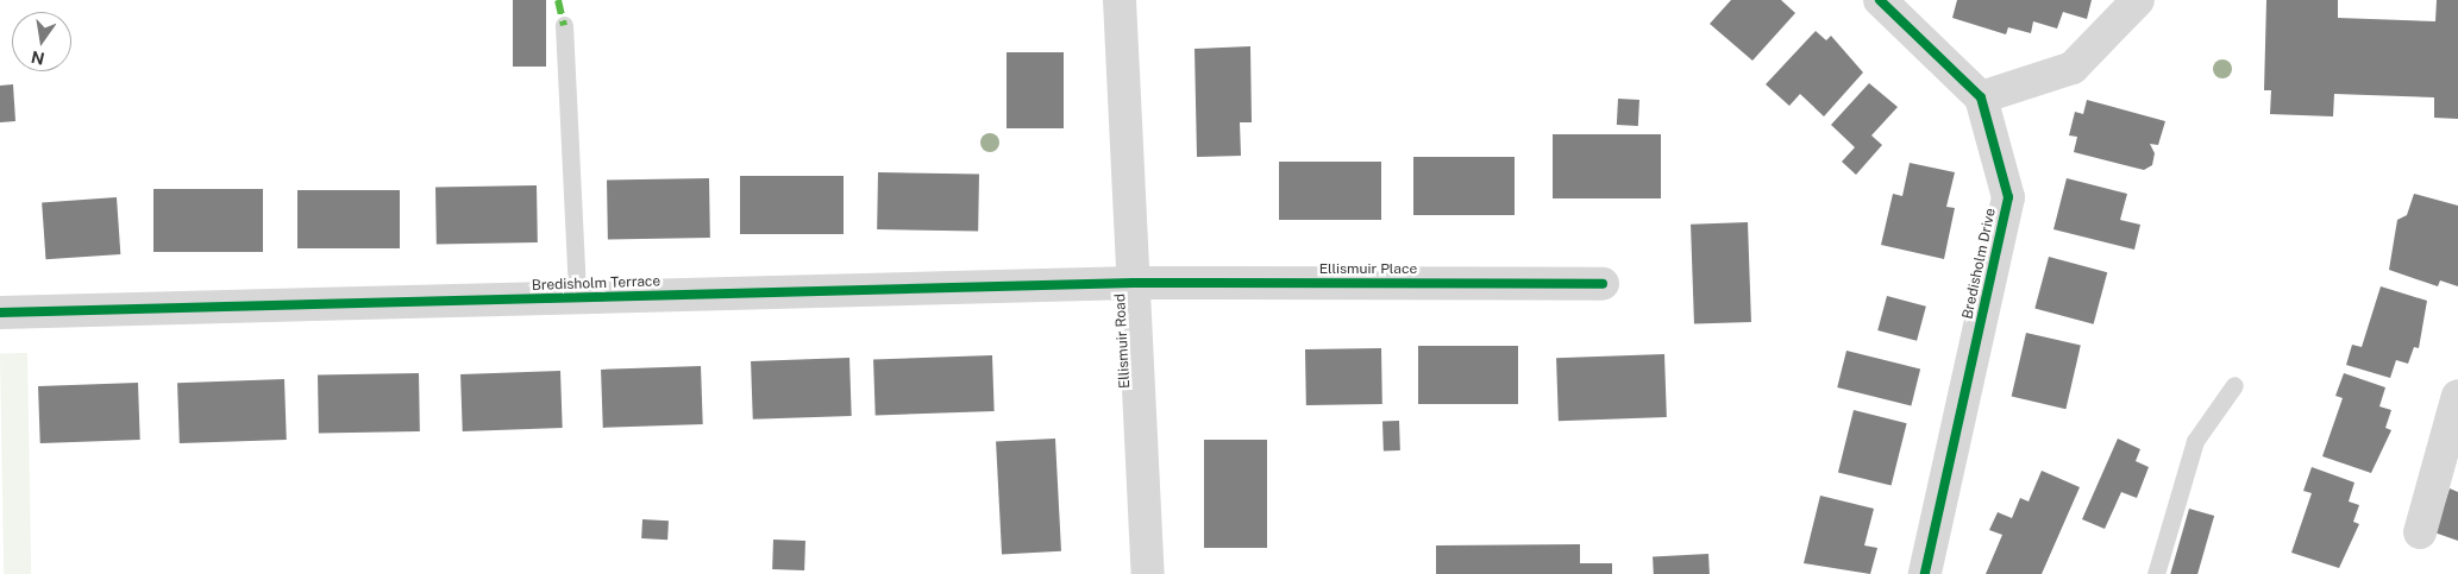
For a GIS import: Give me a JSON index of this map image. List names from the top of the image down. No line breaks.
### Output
{"streets":{"street":["Bredisholm Drive","Ellismuir Place","Bredisholm Terrace","Ellismuir Road"]},"crossings":[["Ellismuir Place","Bredisholm Terrace"],["Ellismuir Place","Ellismuir Road"],["Bredisholm Terrace","Ellismuir Road"]],"north":"bottom"}
